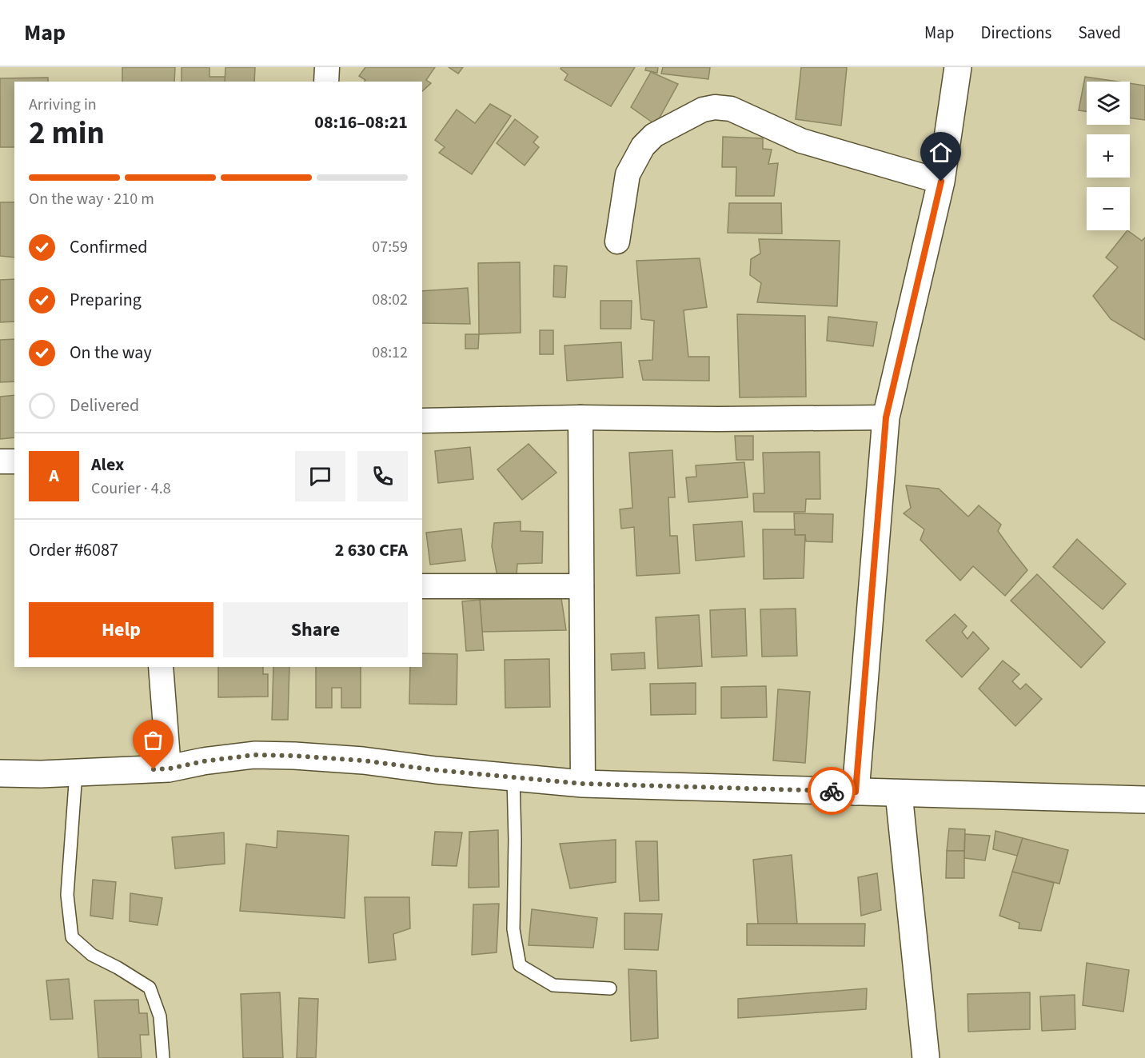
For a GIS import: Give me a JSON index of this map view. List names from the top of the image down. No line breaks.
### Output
{"page":{"header":"Map","nav":["Map","Directions","Saved"],"map_buttons":["+","−"],"heading":["2 min","Arriving in","08:16–08:21"],"panel":["Alex","Courier · 4.8","Order #6087","2 630 CFA"],"bar":"On the way · 210 m","list":[["Confirmed","07:59"],["Preparing","08:02"],["On the way","08:12"],"Delivered"],"round":"A","buttons":["Help","Share"]}}
